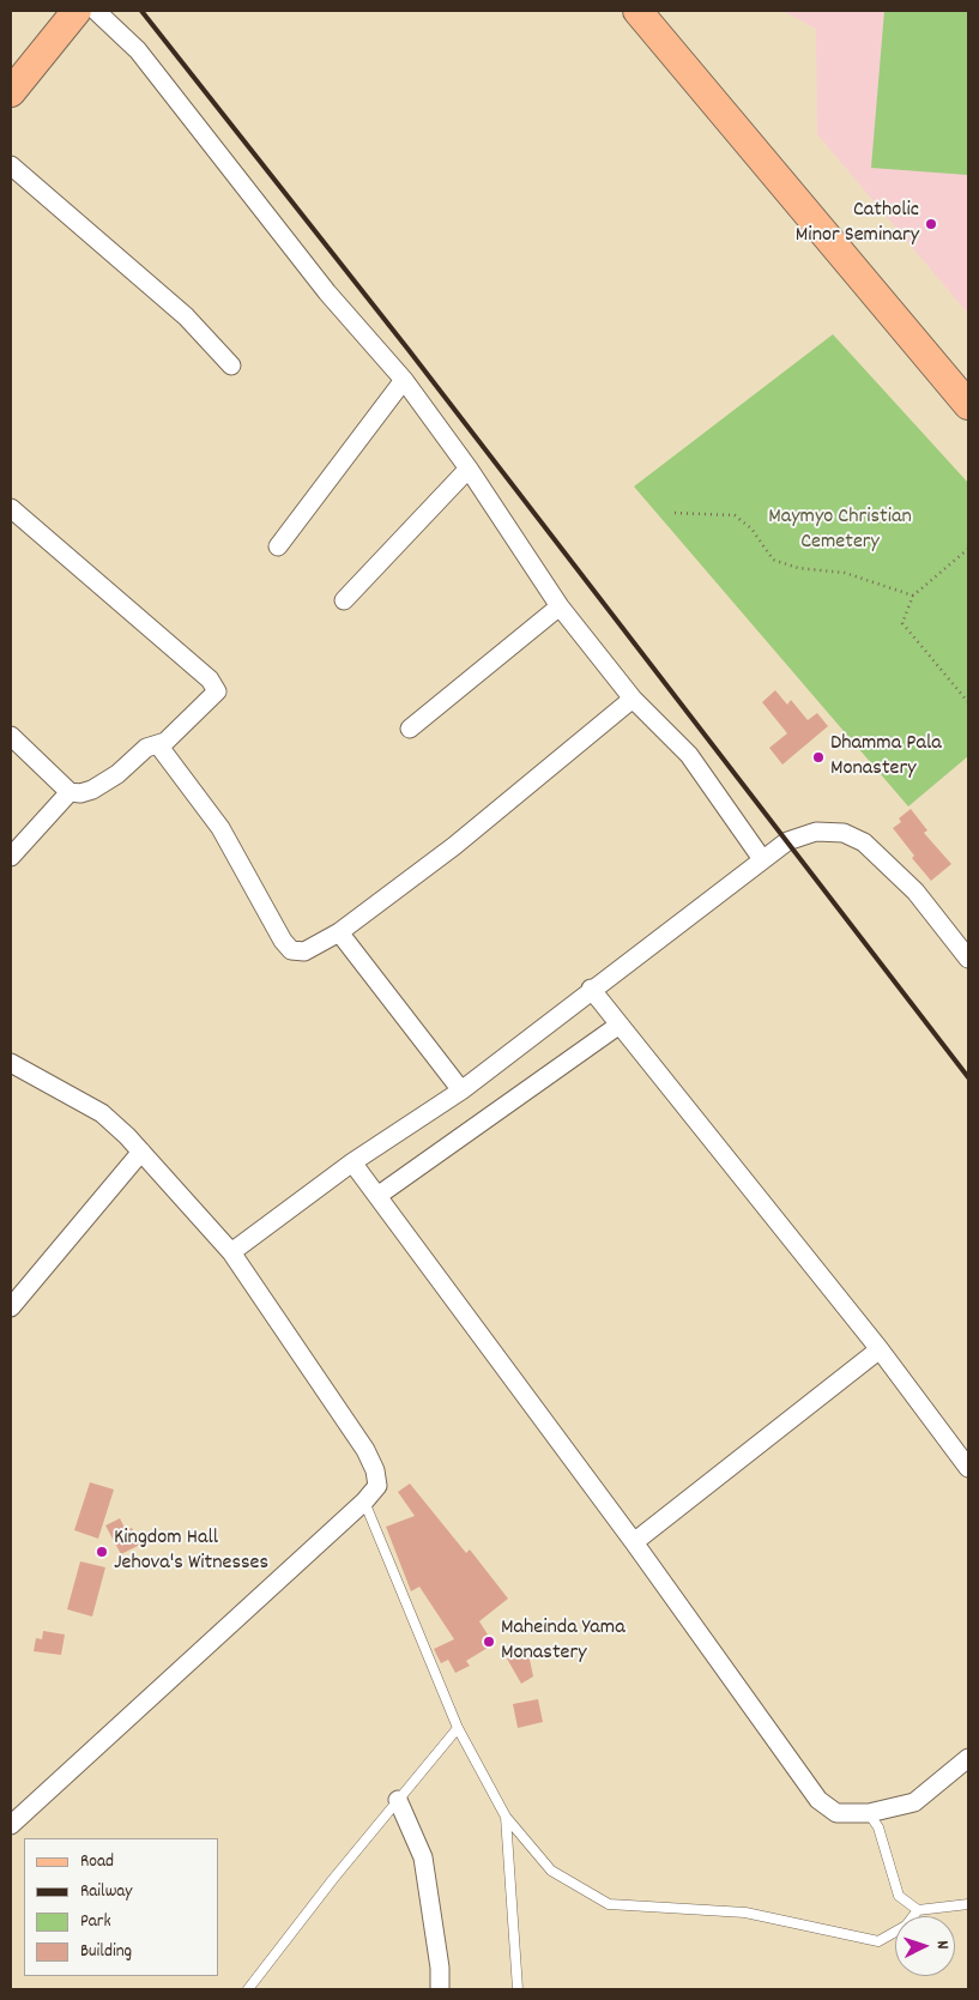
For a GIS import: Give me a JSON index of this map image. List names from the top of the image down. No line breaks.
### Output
{"parks":["Maymyo Christian Cemetery"],"places":["Catholic Minor Seminary","Dhamma Pala Monastery","Kingdom Hall Jehova's Witnesses","Maheinda Yama Monastery"],"legend":["Road","Railway","Park","Building"],"north":"right"}
